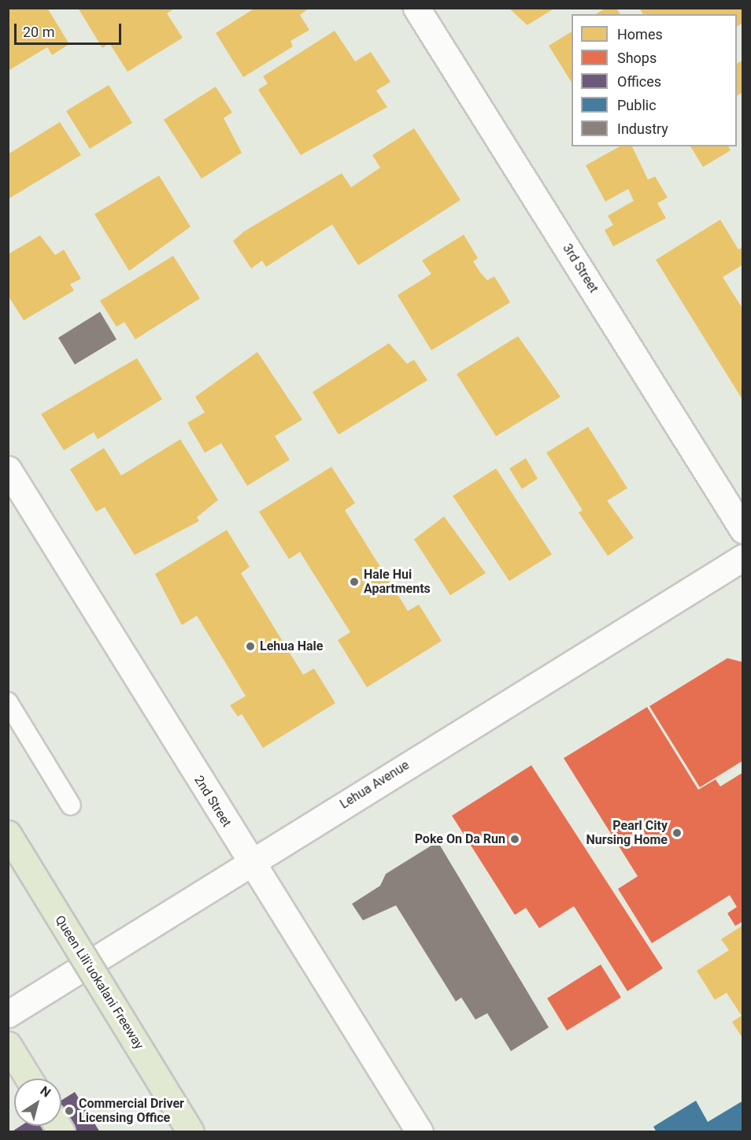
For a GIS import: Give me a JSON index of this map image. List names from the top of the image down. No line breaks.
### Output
{"streets":{"highway":["Queen Liliʻuokalani Freeway"],"street":["3rd Street","Lehua Avenue","2nd Street"]},"crossings":[["Lehua Avenue","2nd Street"]],"places":["Hale Hui Apartments","Lehua Hale","Pearl City Nursing Home","Poke On Da Run","Commercial Driver Licensing Office"],"legend":["Homes","Shops","Offices","Public","Industry"],"scale_bar":"20 m","north":"top right"}
